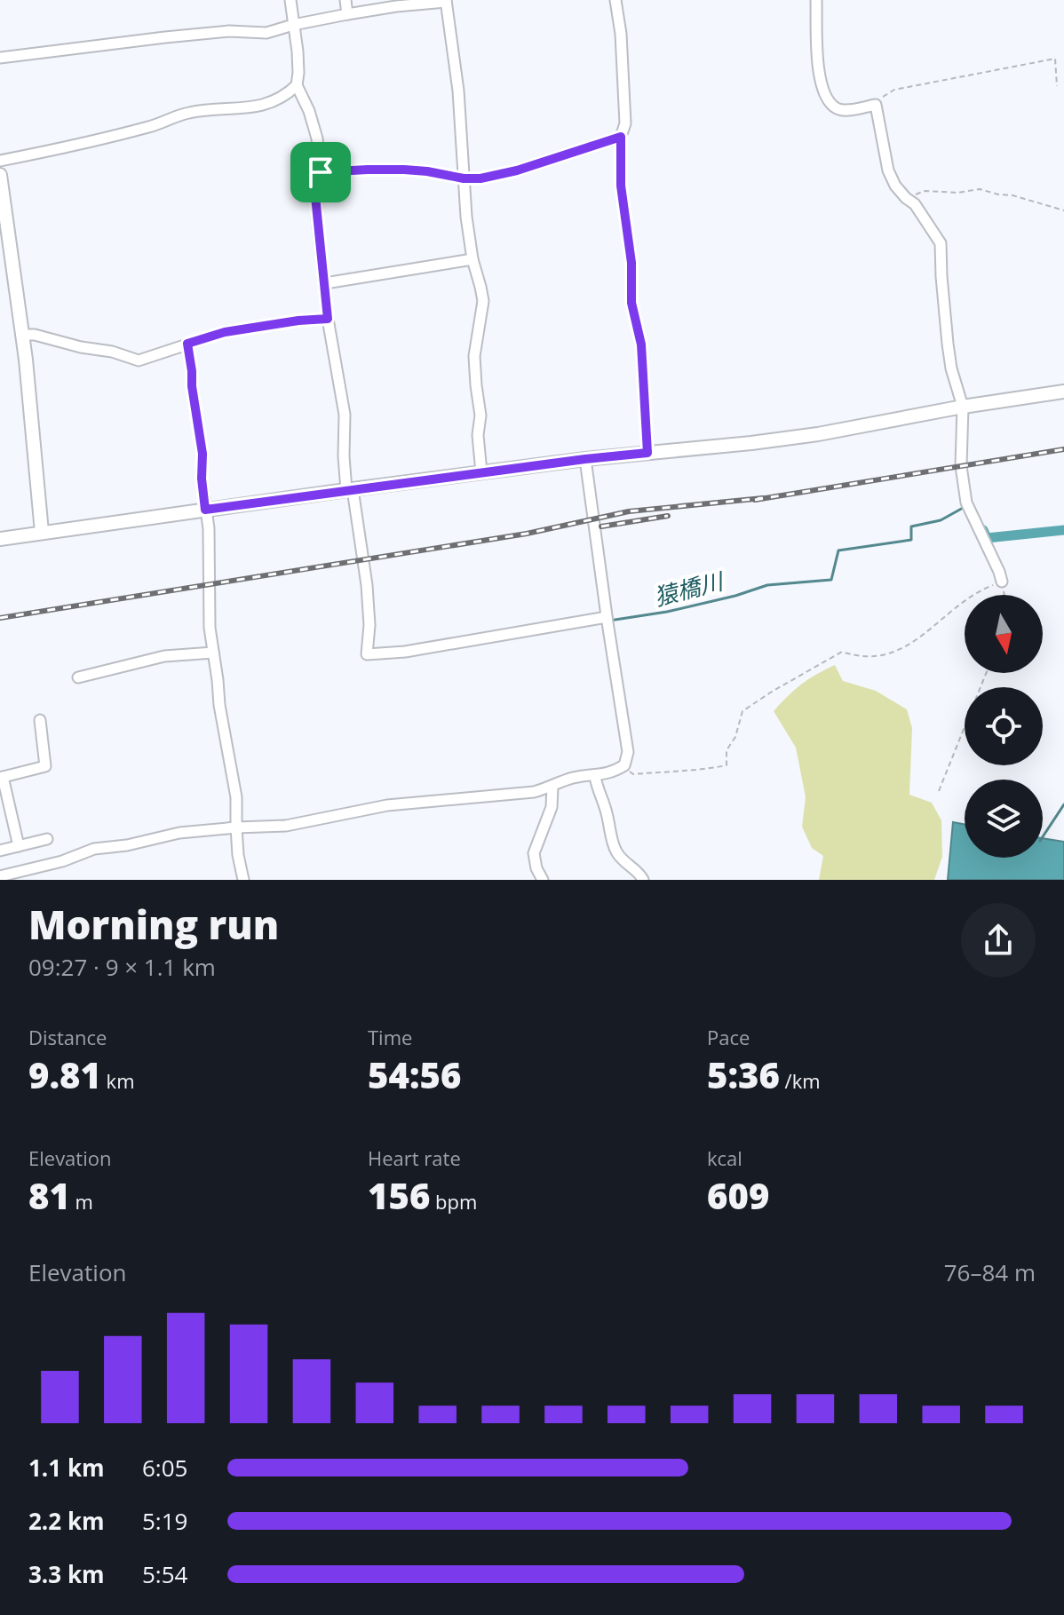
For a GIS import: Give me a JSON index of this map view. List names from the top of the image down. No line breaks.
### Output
{"water":["猿橋川"],"north":"bottom","page":{"heading":["Morning run","09:27 · 9 × 1.1 km"],"stats":[["Distance","9.81 km"],["Time","54:56"],["Pace","5:36 /km"],["Elevation","81 m"],["Heart rate","156 bpm"],["kcal","609"]],"chart":["Elevation","76–84 m"],"list":[{"name":"1.1 km","note":"6:05"},{"name":"2.2 km","note":"5:19"},{"name":"3.3 km","note":"5:54"}]}}
